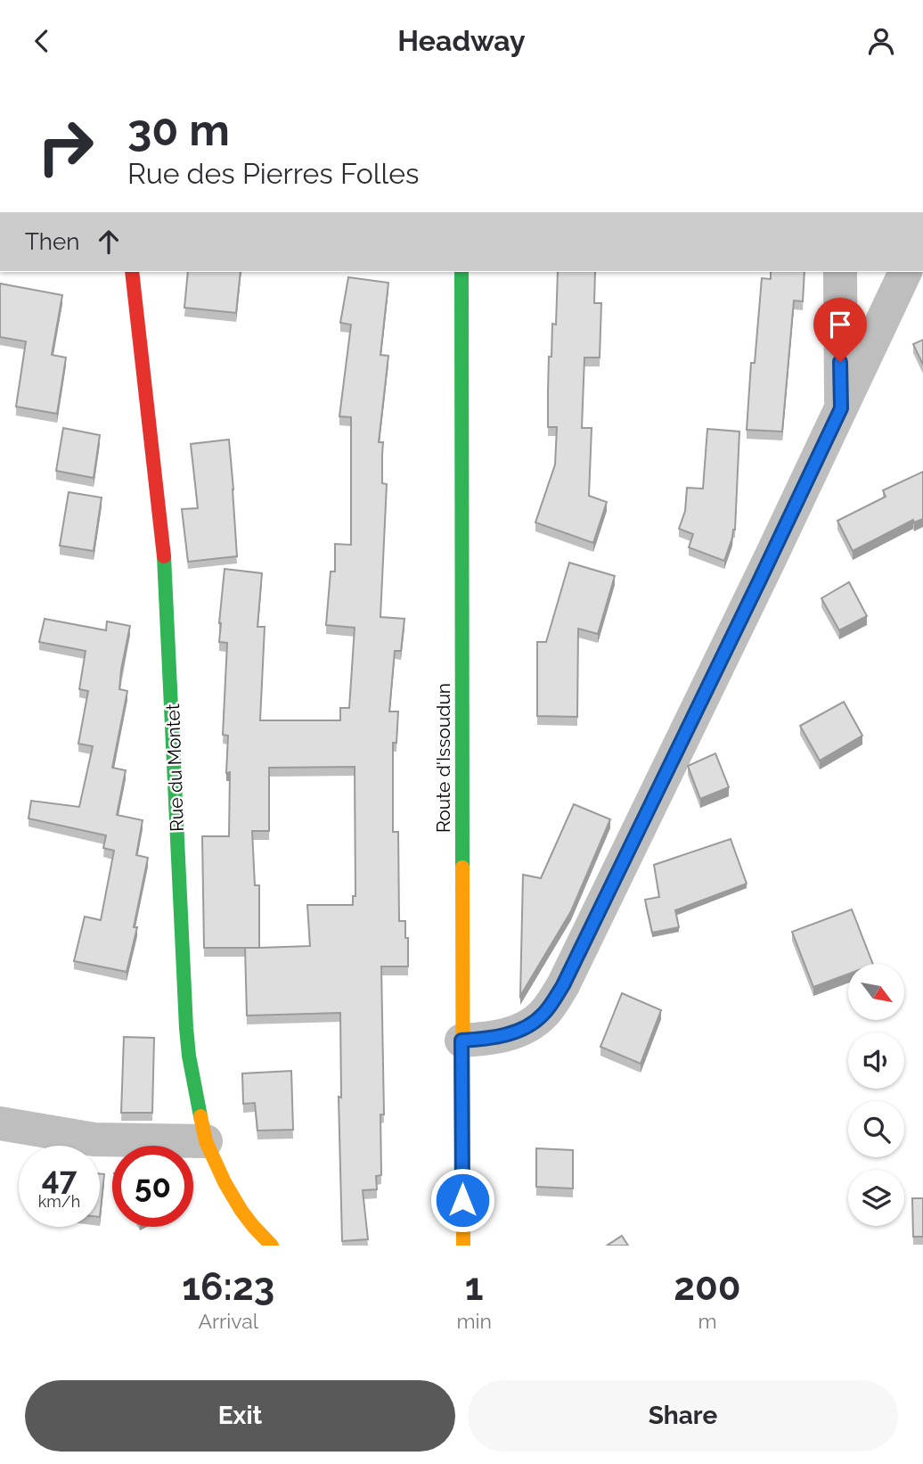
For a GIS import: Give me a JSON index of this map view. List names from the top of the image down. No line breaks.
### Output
{"streets":{"street":["Route d'Issoudun","Rue du Montet"]},"north":"bottom right","page":{"header":"Headway","turn":["30 m","Rue des Pierres Folles"],"then":"Then","speed":"47 km/h","limit":"50","eta":["16:23","Arrival","1","min","200","m"],"buttons":["Exit","Share"]}}
